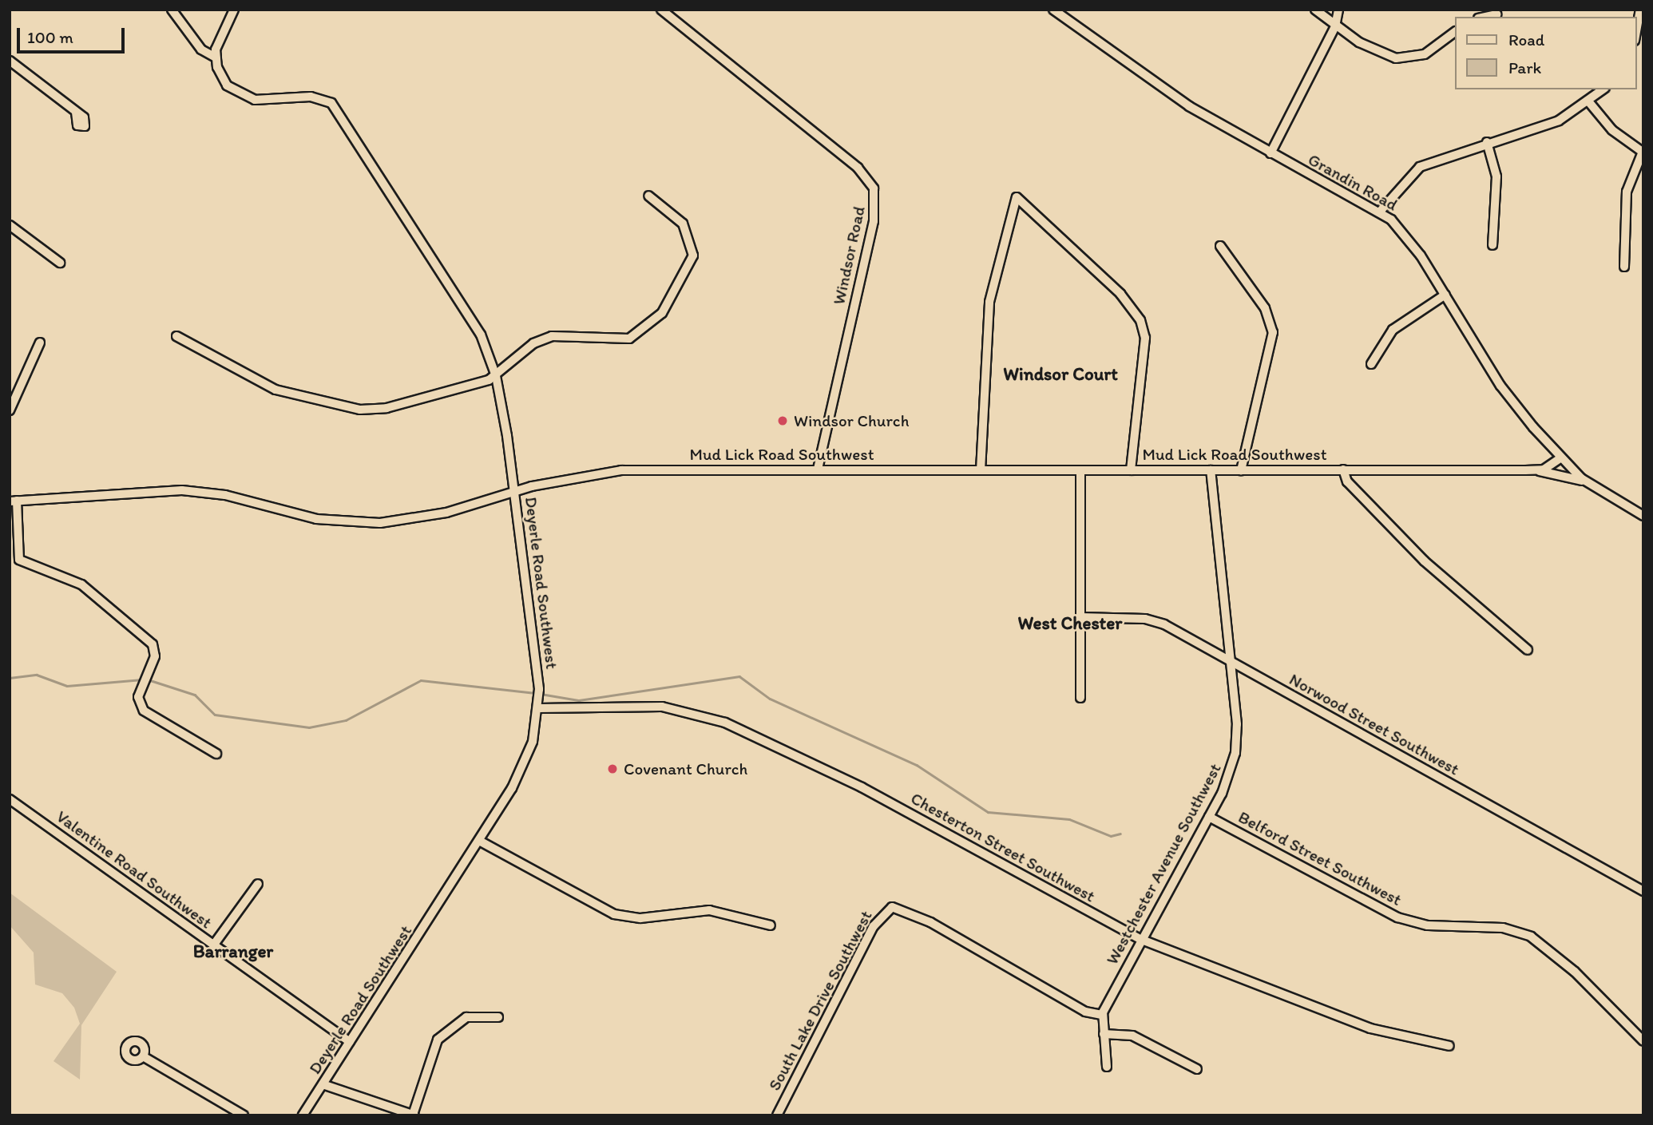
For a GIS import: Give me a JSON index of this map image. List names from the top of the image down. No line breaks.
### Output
{"streets":{"street":["Grandin Road","Windsor Road","Mud Lick Road Southwest","Deyerle Road Southwest","Norwood Street Southwest","Chesterton Street Southwest","Belford Street Southwest","Westchester Avenue Southwest","Valentine Road Southwest","South Lake Drive Southwest"]},"crossings":[["Grandin Road","Mud Lick Road Southwest"],["Windsor Road","Mud Lick Road Southwest"],["Mud Lick Road Southwest","Deyerle Road Southwest"],["Mud Lick Road Southwest","Westchester Avenue Southwest"],["Deyerle Road Southwest","Chesterton Street Southwest"],["Deyerle Road Southwest","Valentine Road Southwest"],["Norwood Street Southwest","Westchester Avenue Southwest"],["Chesterton Street Southwest","Westchester Avenue Southwest"],["Belford Street Southwest","Westchester Avenue Southwest"],["Westchester Avenue Southwest","South Lake Drive Southwest"]],"districts":["Windsor Court","West Chester","Barranger"],"places":["Windsor Church","Covenant Church"],"legend":["Road","Park"],"scale_bar":"100 m"}
